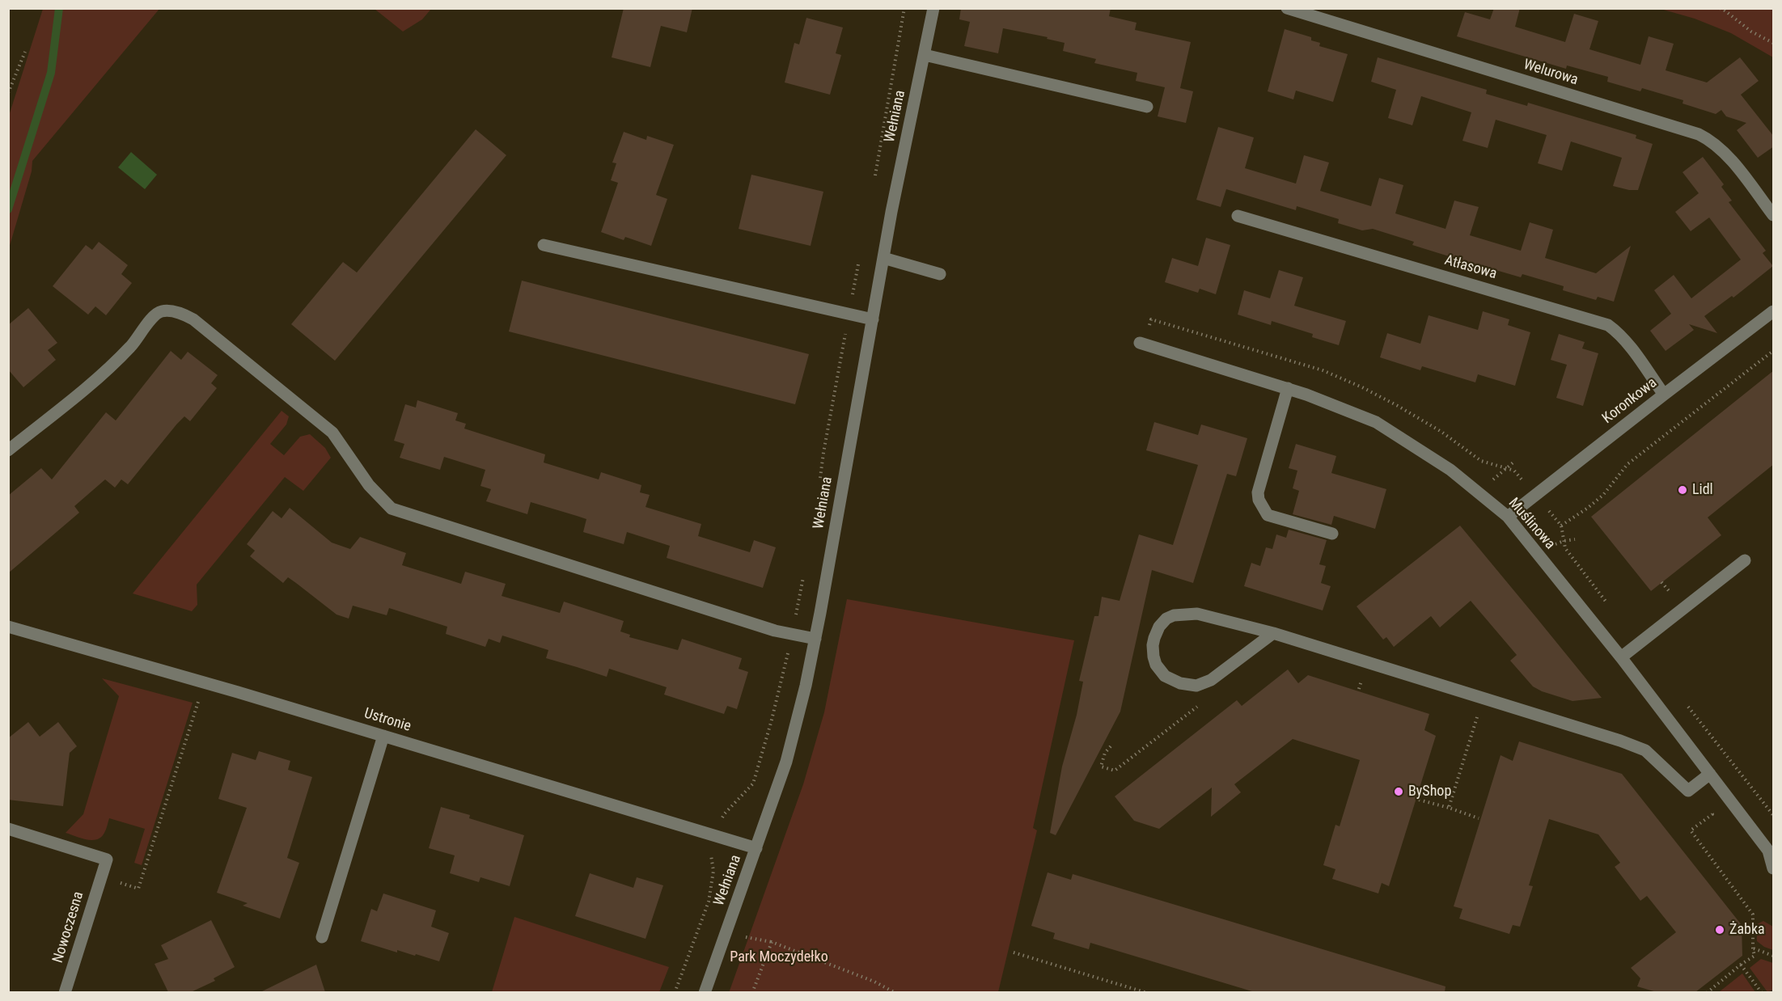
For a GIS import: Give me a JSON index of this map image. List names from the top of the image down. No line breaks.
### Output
{"streets":{"street":["Welurowa","Wełniana","Atłasowa","Koronkowa","Muślinowa","Ustronie","Nowoczesna"]},"crossings":[["Wełniana","Ustronie"],["Atłasowa","Koronkowa"],["Koronkowa","Muślinowa"]],"parks":["Park Moczydełko"],"places":["Lidl","ByShop","Żabka"]}
